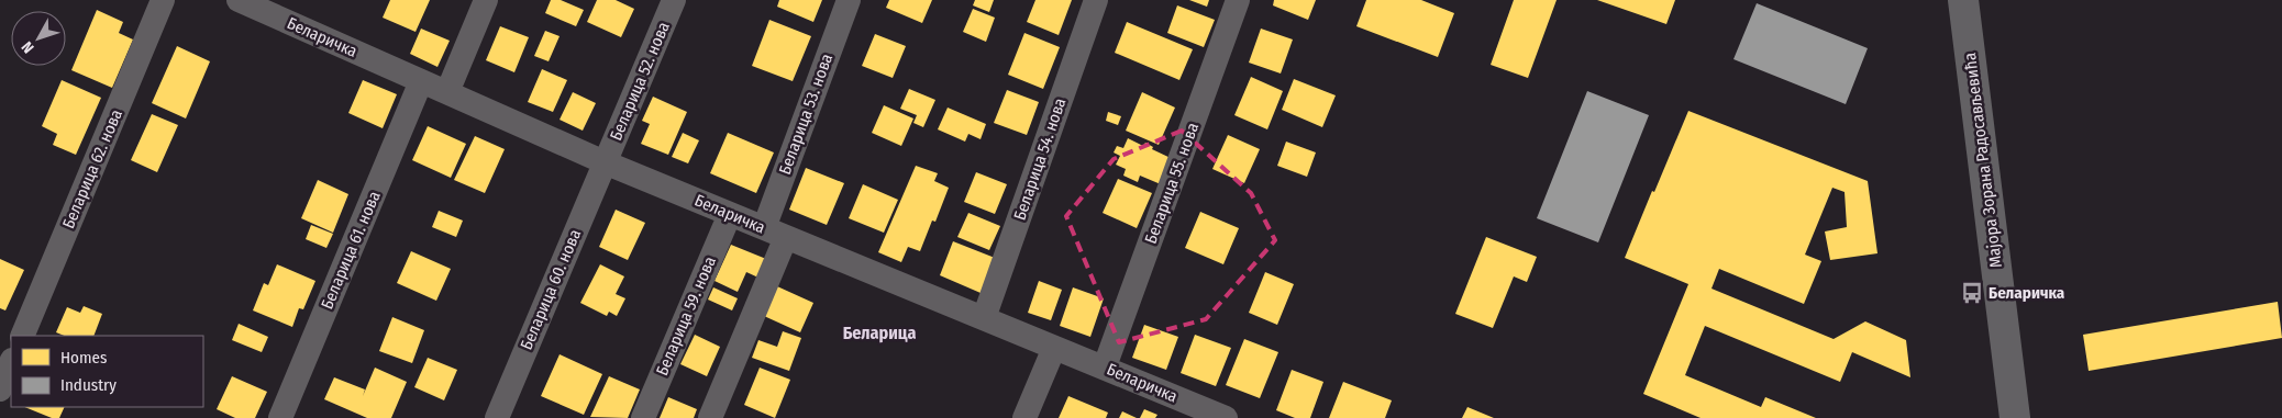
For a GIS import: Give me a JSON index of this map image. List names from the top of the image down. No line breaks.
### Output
{"streets":{"main road":["Мајора Зорана Радосављевића"],"street":["Беларичка","Беларица 52. нова","Беларица 53. нова","Беларица 54. нова","Беларица 62. нова","Беларица 55. нова","Беларица 61. нова","Беларица 60. нова","Беларица 59. нова"]},"crossings":[["Беларичка","Беларица 52. нова"],["Беларичка","Беларица 53. нова"],["Беларичка","Беларица 54. нова"],["Беларичка","Беларица 55. нова"],["Беларичка","Беларица 61. нова"],["Беларичка","Беларица 60. нова"],["Беларичка","Беларица 59. нова"],["Беларица 52. нова","Беларица 60. нова"]],"districts":["Беларица"],"places":{"bus stop":["Беларичка"]},"legend":["Homes","Industry"],"north":"bottom left"}
